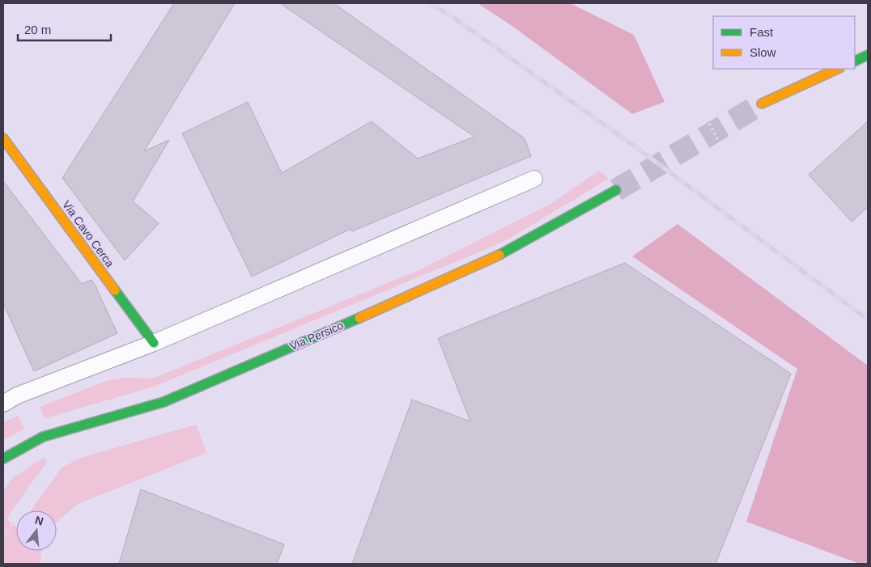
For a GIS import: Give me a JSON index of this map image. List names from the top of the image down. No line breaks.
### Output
{"streets":{"street":["Via Cavo Cerca","Via Persico"]},"legend":["Fast","Slow"],"scale_bar":"20 m","north":"top"}
